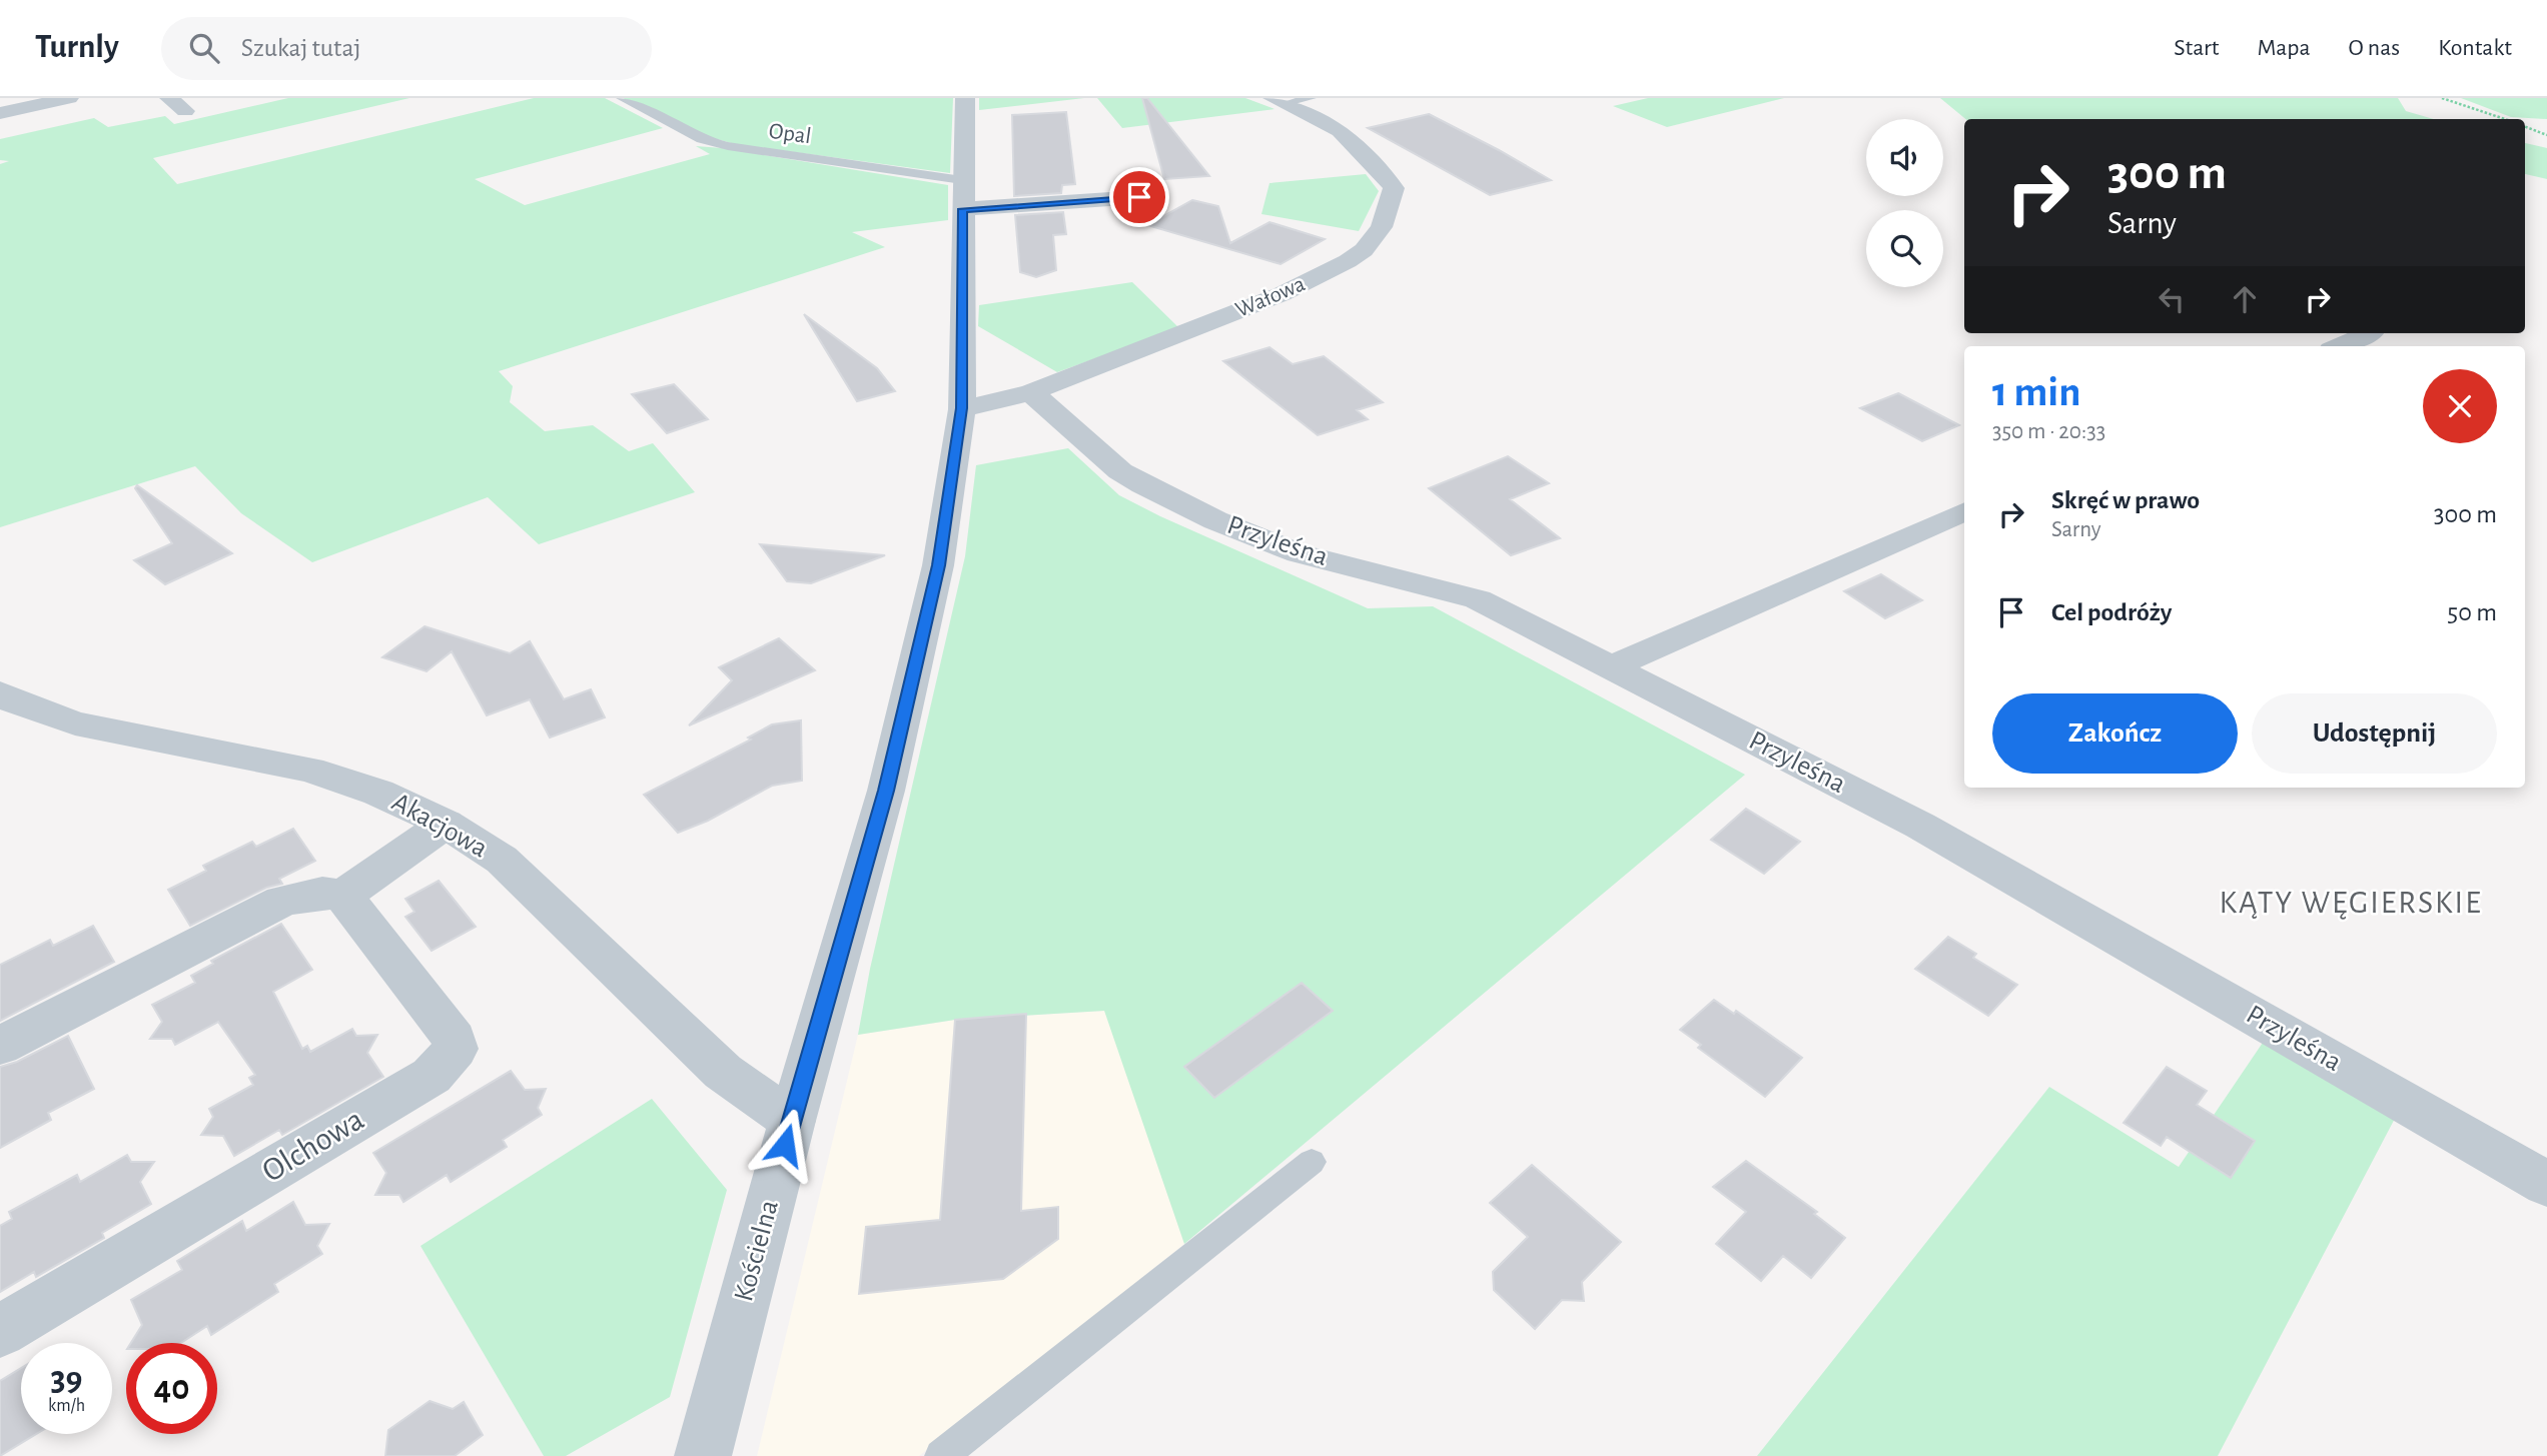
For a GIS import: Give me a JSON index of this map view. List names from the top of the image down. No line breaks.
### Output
{"streets":{"street":["Wałowa","Przyleśna","Akacjowa","Olchowa","Kościelna"],"lane":["Opal"]},"crossings":[["Opal","Kościelna"],["Wałowa","Przyleśna"],["Wałowa","Kościelna"],["Akacjowa","Kościelna"]],"districts":["KĄTY WĘGIERSKIE"],"page":{"header":"Turnly","search":"Szukaj tutaj","nav":["Start","Mapa","O nas","Kontakt"],"turn":["300 m","Sarny"],"heading":["1 min","350 m · 20:33"],"list":[{"name":"Skręć w prawo","note":"Sarny","value":"300 m"},{"name":"Cel podróży","value":"50 m"}],"buttons":["Zakończ","Udostępnij"],"speed":"39 km/h","limit":"40"}}
